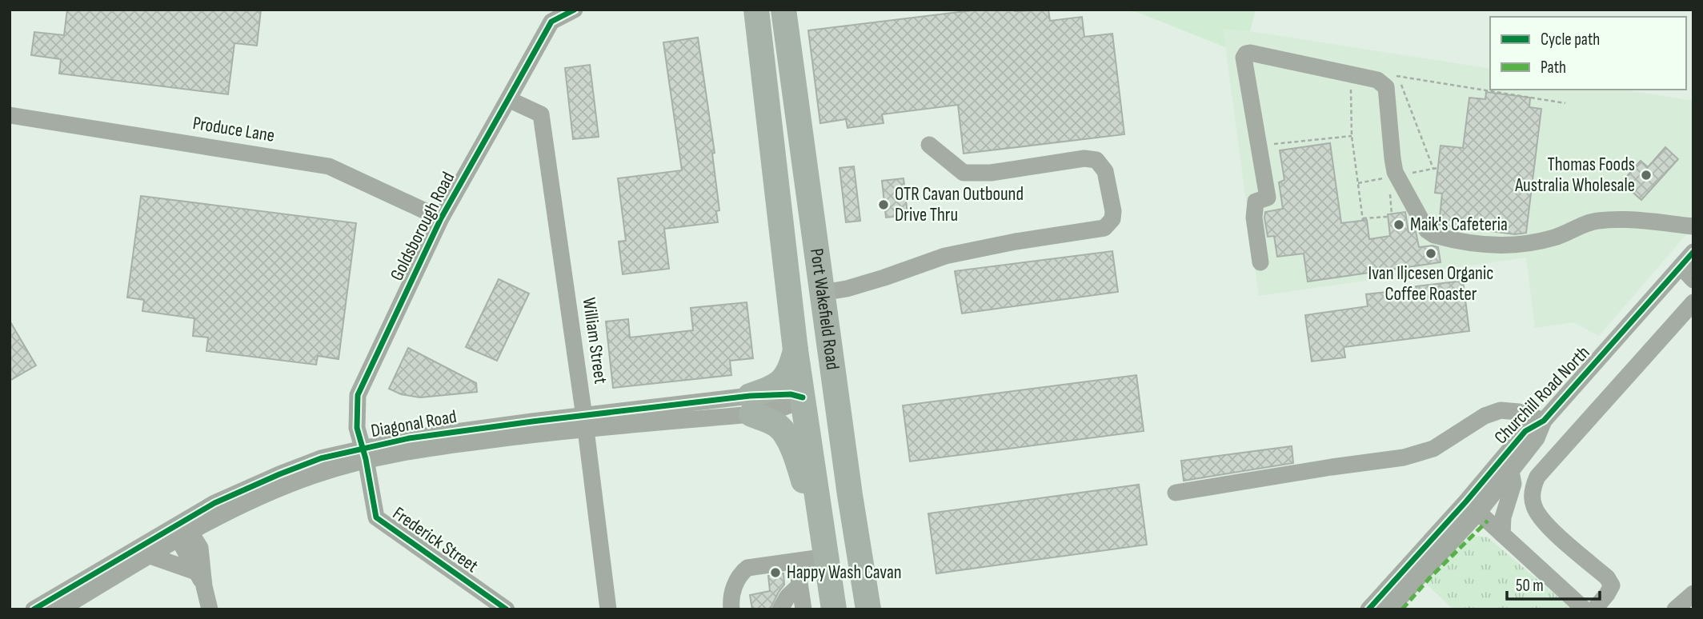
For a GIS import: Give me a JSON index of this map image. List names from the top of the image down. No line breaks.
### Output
{"streets":{"highway":["Port Wakefield Road"],"street":["Produce Lane","Goldsborough Road","William Street","Churchill Road North","Diagonal Road","Frederick Street"]},"crossings":[["Produce Lane","Goldsborough Road"],["Goldsborough Road","William Street"],["Goldsborough Road","Diagonal Road"],["Goldsborough Road","Frederick Street"],["Port Wakefield Road","Diagonal Road"],["William Street","Diagonal Road"],["Diagonal Road","Frederick Street"]],"places":["Thomas Foods Australia Wholesale","OTR Cavan Outbound Drive Thru","Maik's Cafeteria","Ivan Iljcesen Organic Coffee Roaster","Happy Wash Cavan"],"legend":["Cycle path","Path"],"scale_bar":"50 m"}
